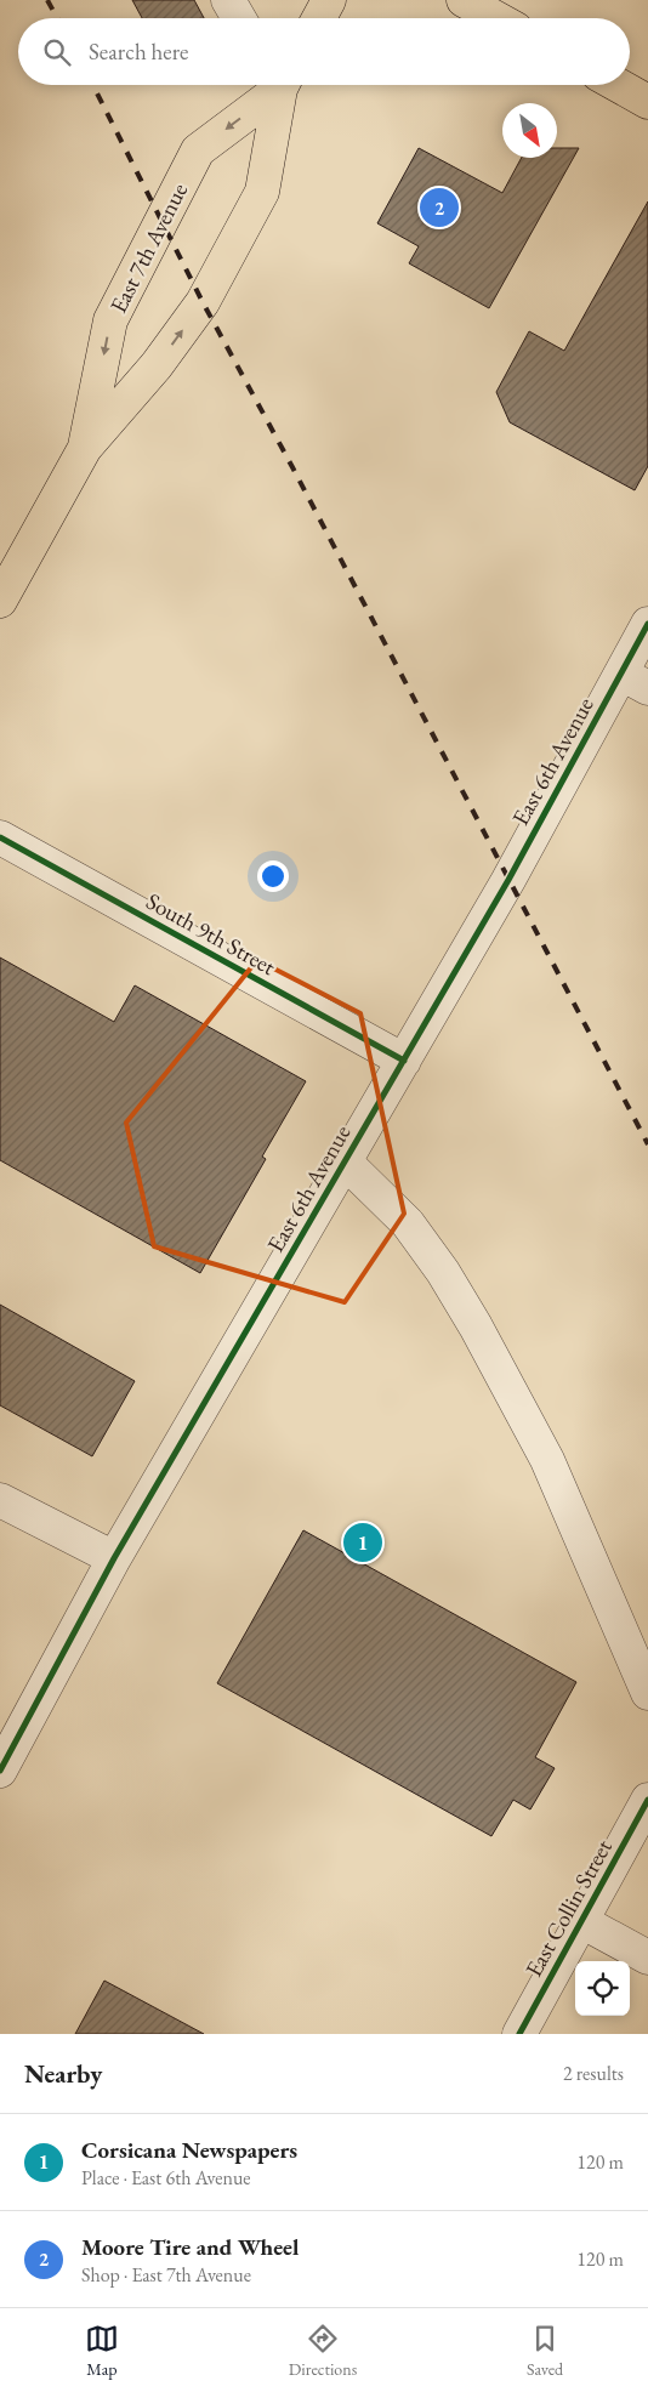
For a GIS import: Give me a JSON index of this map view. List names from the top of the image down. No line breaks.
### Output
{"streets":{"main road":["East 7th Avenue"],"street":["East 6th Avenue","South 9th Street","East Collin Street"]},"crossings":[["East 6th Avenue","South 9th Street"]],"north":"bottom right","page":{"search":"Search here","pins":["2","1"],"heading":["Nearby","2 results"],"list":[{"mark":"1","name":"Corsicana Newspapers","note":"Place · East 6th Avenue","value":"120 m"},{"mark":"2","name":"Moore Tire and Wheel","note":"Shop · East 7th Avenue","value":"120 m"}],"nav":["Map","Directions","Saved"]}}
